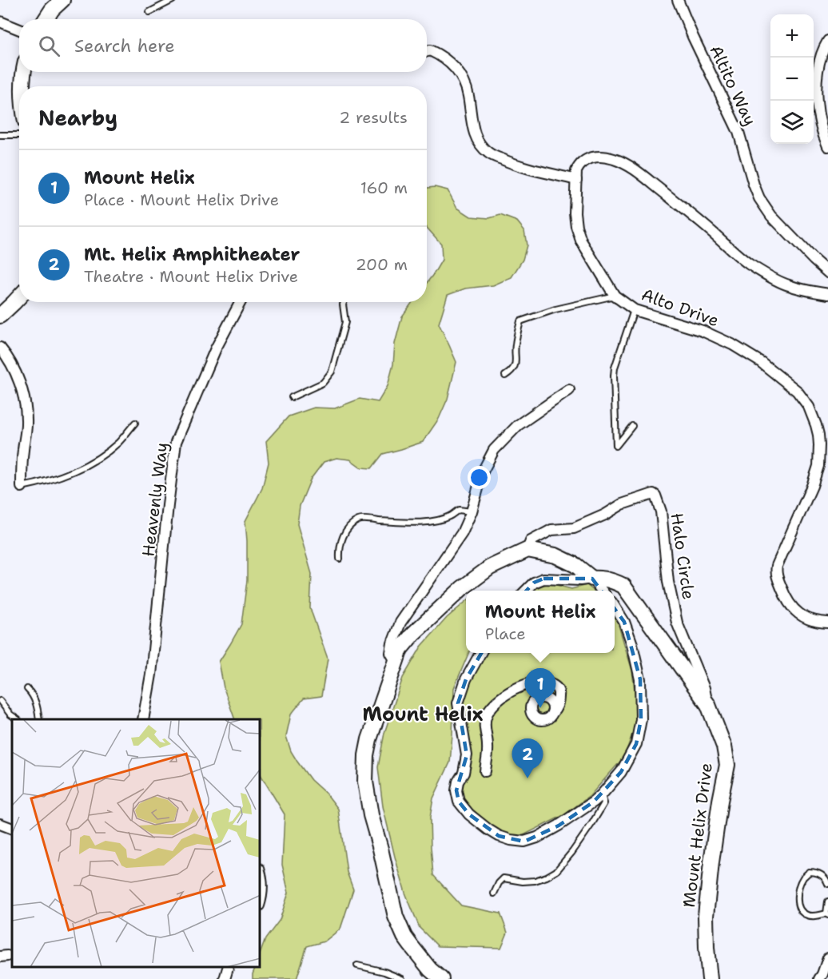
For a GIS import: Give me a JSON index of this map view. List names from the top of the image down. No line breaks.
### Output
{"streets":{"street":["Altito Way","Alto Drive","Heavenly Way","Halo Circle","Mount Helix Drive"]},"crossings":[["Halo Circle","Mount Helix Drive"]],"districts":["Mount Helix"],"page":{"map_buttons":["+","−"],"search":"Search here","heading":["Nearby","2 results"],"list":[{"mark":"1","name":"Mount Helix","note":"Place · Mount Helix Drive","value":"160 m"},{"mark":"2","name":"Mt. Helix Amphitheater","note":"Theatre · Mount Helix Drive","value":"200 m"}],"popup":["Mount Helix","Place"],"pins":["1","2"]}}
